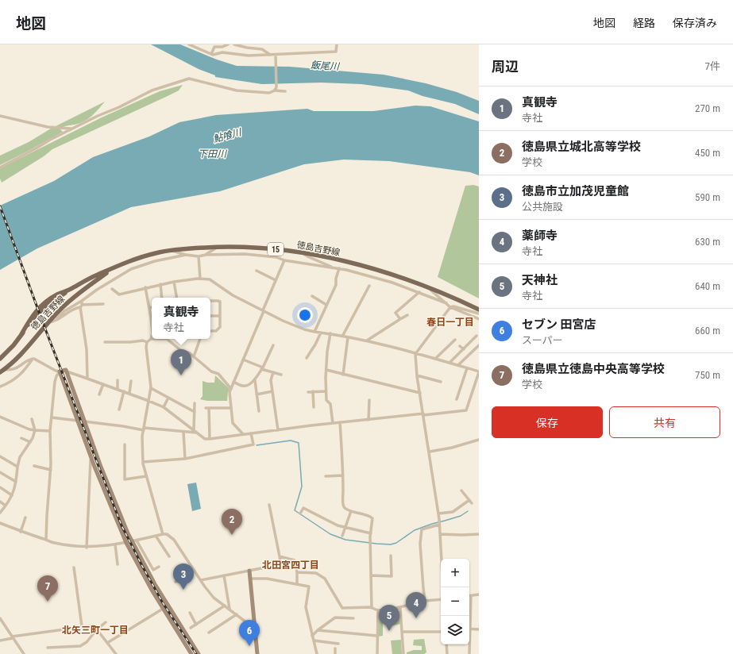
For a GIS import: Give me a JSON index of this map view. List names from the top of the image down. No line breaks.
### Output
{"streets":{"main road":["徳島吉野線","15"]},"districts":["春日一丁目","北田宮四丁目","北矢三町一丁目"],"water":["飯尾川","鮎喰川","下田川"],"page":{"header":"地図","nav":["地図","経路","保存済み"],"heading":["周辺","7件"],"list":[{"mark":"1","name":"真観寺","note":"寺社","value":"270 m"},{"mark":"2","name":"徳島県立城北高等学校","note":"学校","value":"450 m"},{"mark":"3","name":"徳島市立加茂児童館","note":"公共施設","value":"590 m"},{"mark":"4","name":"薬師寺","note":"寺社","value":"630 m"},{"mark":"5","name":"天神社","note":"寺社","value":"640 m"},{"mark":"6","name":"セブン 田宮店","note":"スーパー","value":"660 m"},{"mark":"7","name":"徳島県立徳島中央高等学校","note":"学校","value":"750 m"}],"popup":["真観寺","寺社"],"pins":["1","2","3","7","4","5","6"],"buttons":["保存","共有"],"map_buttons":["+","−"]}}
